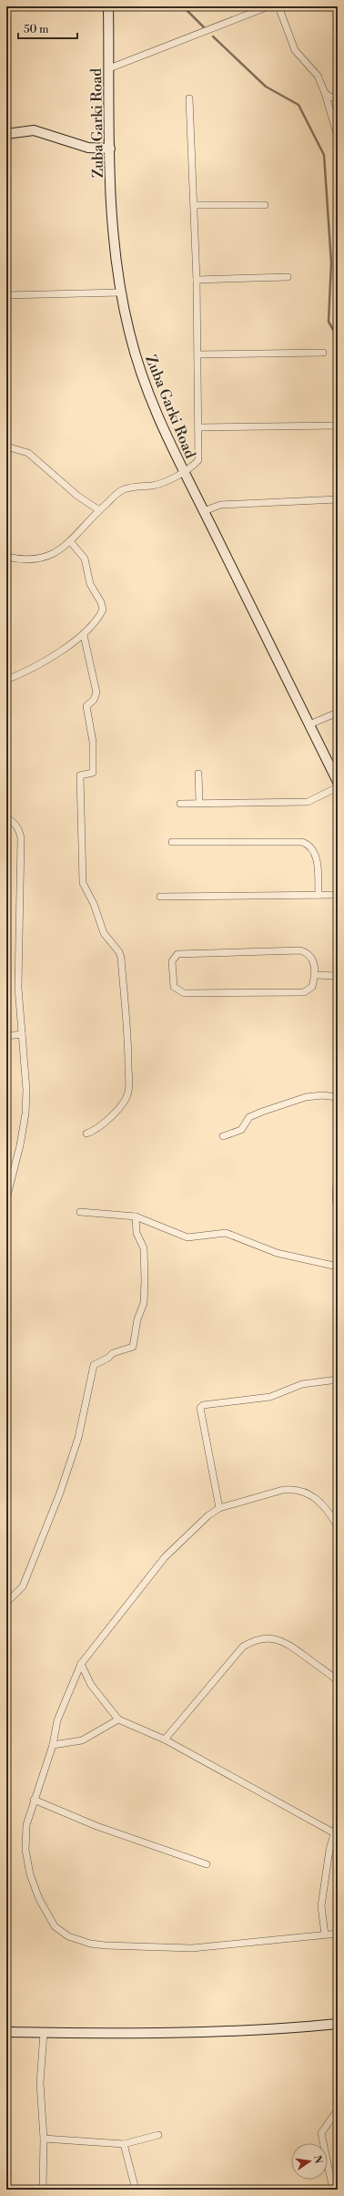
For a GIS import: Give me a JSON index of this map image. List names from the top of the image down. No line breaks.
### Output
{"streets":{"main road":["Zuba Garki Road"]},"scale_bar":"50 m","north":"right"}
